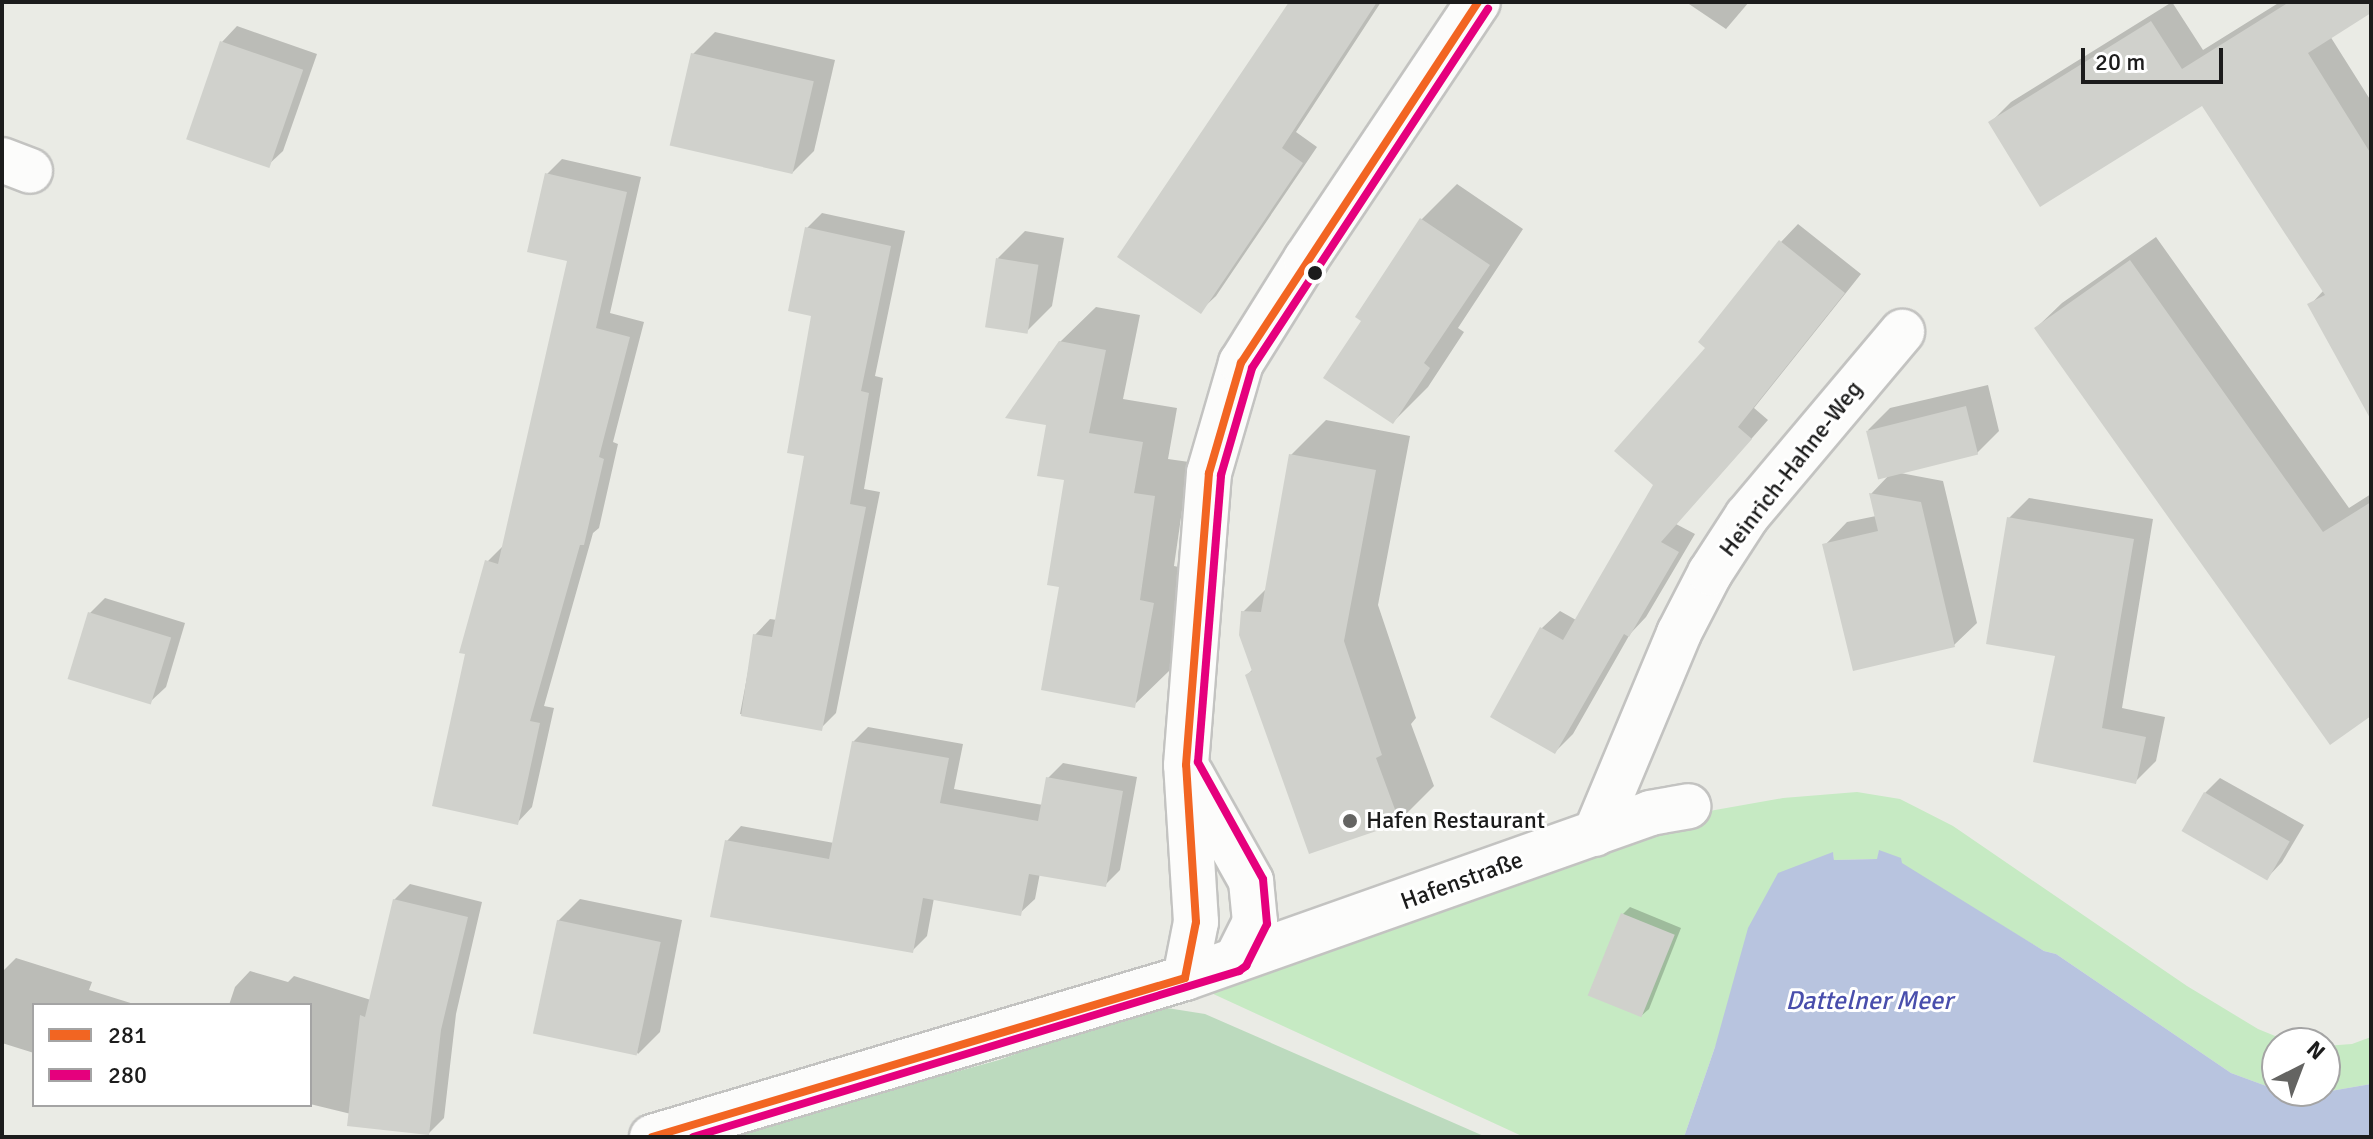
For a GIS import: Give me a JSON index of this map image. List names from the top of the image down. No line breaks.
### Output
{"streets":{"street":["Heinrich-Hahne-Weg","Hafenstraße"]},"crossings":[["Heinrich-Hahne-Weg","Hafenstraße"]],"water":["Dattelner Meer"],"places":["Hafen Restaurant"],"lines":["transit line 281","transit line 280"],"legend":["281","280"],"scale_bar":"20 m","north":"top right"}
